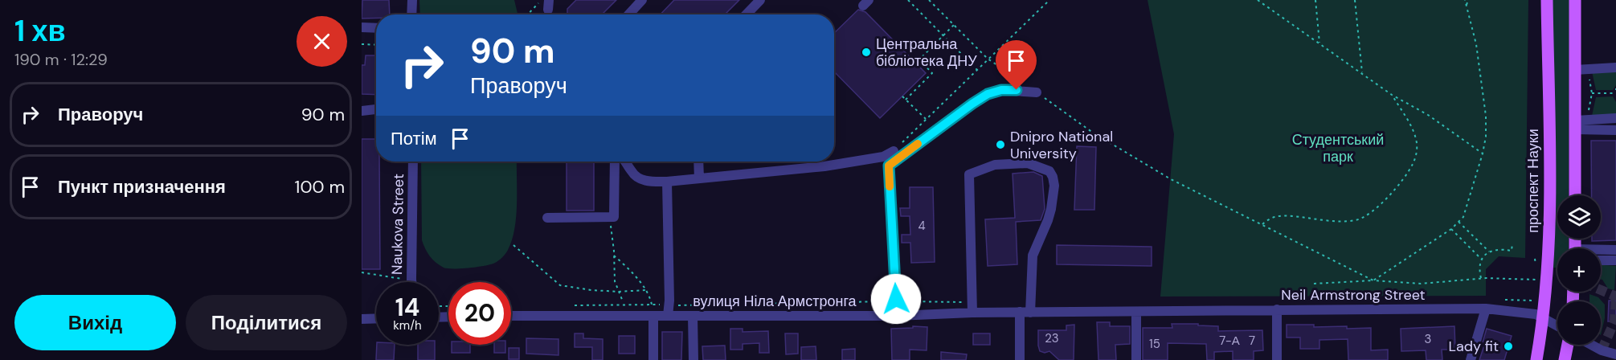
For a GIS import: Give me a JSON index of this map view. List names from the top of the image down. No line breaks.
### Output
{"streets":{"main road":["проспект Науки"],"street":["Naukova Street","Neil Armstrong Street","вулиця Ніла Армстронга"]},"crossings":[["проспект Науки","Neil Armstrong Street"],["Neil Armstrong Street","вулиця Ніла Армстронга"]],"parks":["Студентський парк"],"places":["Центральна бібліотека ДНУ","Dnipro National University","Lady fit"],"house_numbers":["4","23","3","7-А","7","15"],"page":{"heading":["1 хв","190 m · 12:29"],"turn":["90 m","Праворуч"],"list":[{"name":"Праворуч","value":"90 m"},{"name":"Пункт призначення","value":"100 m"}],"then":"Потім","map_buttons":["+","−"],"speed":"14 km/h","limit":"20","buttons":["Вихід","Поділитися"]}}
